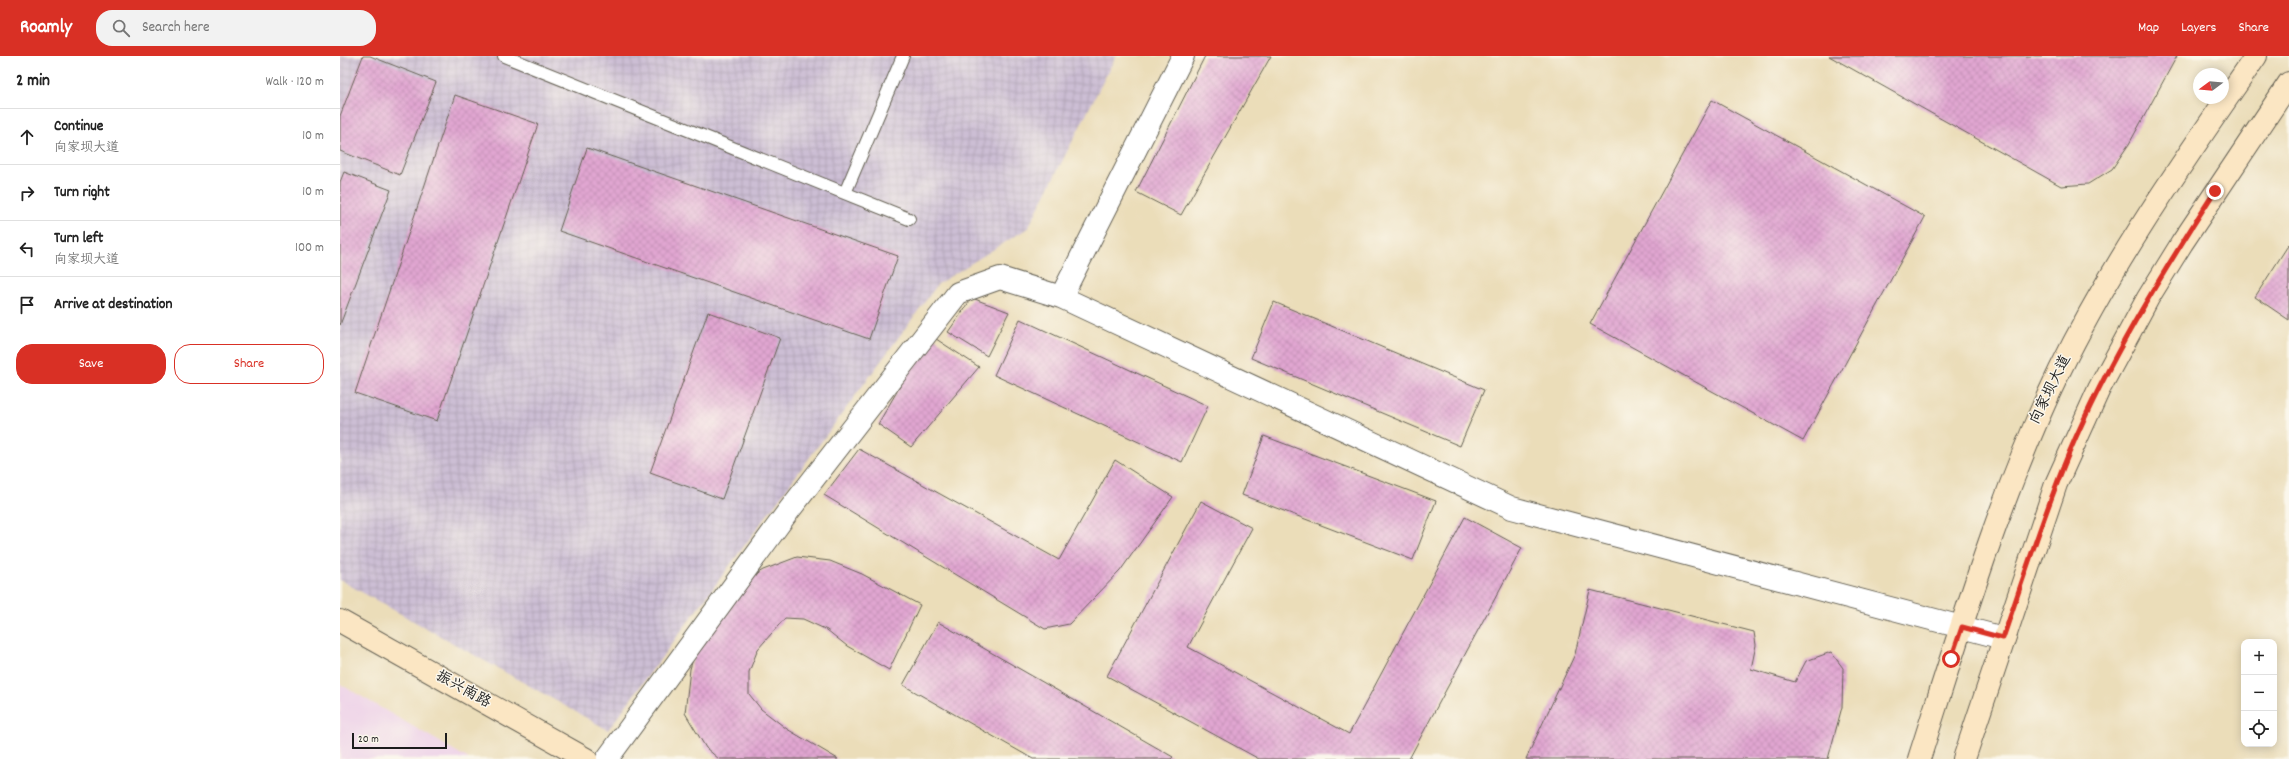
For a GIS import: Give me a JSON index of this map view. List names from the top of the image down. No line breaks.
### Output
{"streets":{"main road":["向家坝大道","振兴南路"]},"scale_bar":"20 m","north":"left","page":{"header":"Roamly","search":"Search here","nav":["Map","Layers","Share"],"heading":["2 min","Walk · 120 m"],"list":[["Continue","向家坝大道","10 m"],["Turn right","10 m"],["Turn left","向家坝大道","100 m"],"Arrive at destination"],"buttons":["Save","Share"],"map_buttons":["+","−"],"scale":"20 m"}}
